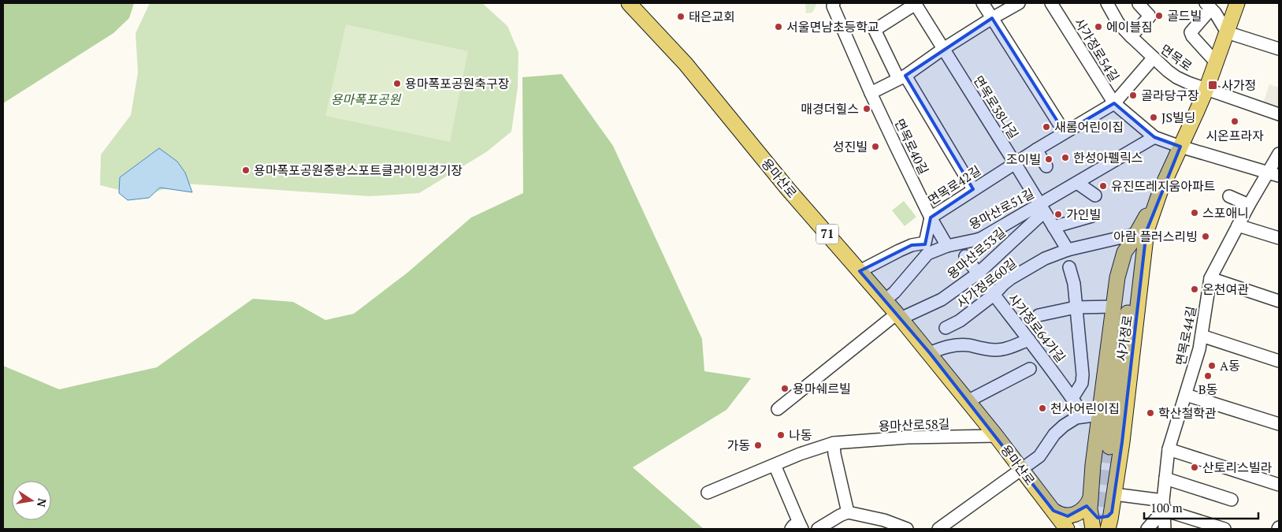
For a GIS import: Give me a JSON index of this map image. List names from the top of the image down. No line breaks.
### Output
{"streets":{"main road":["용마산로","71","사가정로"],"street":["사가정로54길","면목로","면목로38나길","면목로40길","면목로42길","용마산로51길","용마산로53길","사가정로60길","사가정로64가길","면목로44길","용마산로58길"]},"crossings":[["사가정로54길","면목로42길"],["사가정로54길","용마산로51길"],["사가정로54길","면목로44길"],["면목로","면목로42길"],["면목로38나길","면목로42길"],["면목로38나길","용마산로51길"],["면목로38나길","용마산로53길"],["면목로38나길","사가정로60길"],["면목로40길","면목로42길"],["면목로40길","용마산로51길"],["용마산로","면목로42길"],["용마산로","용마산로51길"],["용마산로","용마산로53길"],["용마산로","용마산로58길"],["용마산로51길","용마산로53길"],["용마산로53길","사가정로64가길"],["사가정로60길","사가정로64가길"],["사가정로60길","사가정로"]],"parks":["용마폭포공원"],"places":{"other":["골드빌","태은교회","서울면남초등학교","에이블짐","용마폭포공원축구장","골라당구장","매경더힐스","JS빌딩","시온프라자","새롬어린이집","성진빌","한성아펠릭스","조이빌","용마폭포공원중랑스포트클라이밍경기장","유진뜨레지움아파트","스포애니","가인빌","아람 플러스리빙","온천여관","A동","B동","용마쉐르빌","천사어린이집","학산철학관","나동","가동","산토리스빌라"],"transit":["사가정"]},"scale_bar":"100 m","north":"right"}
